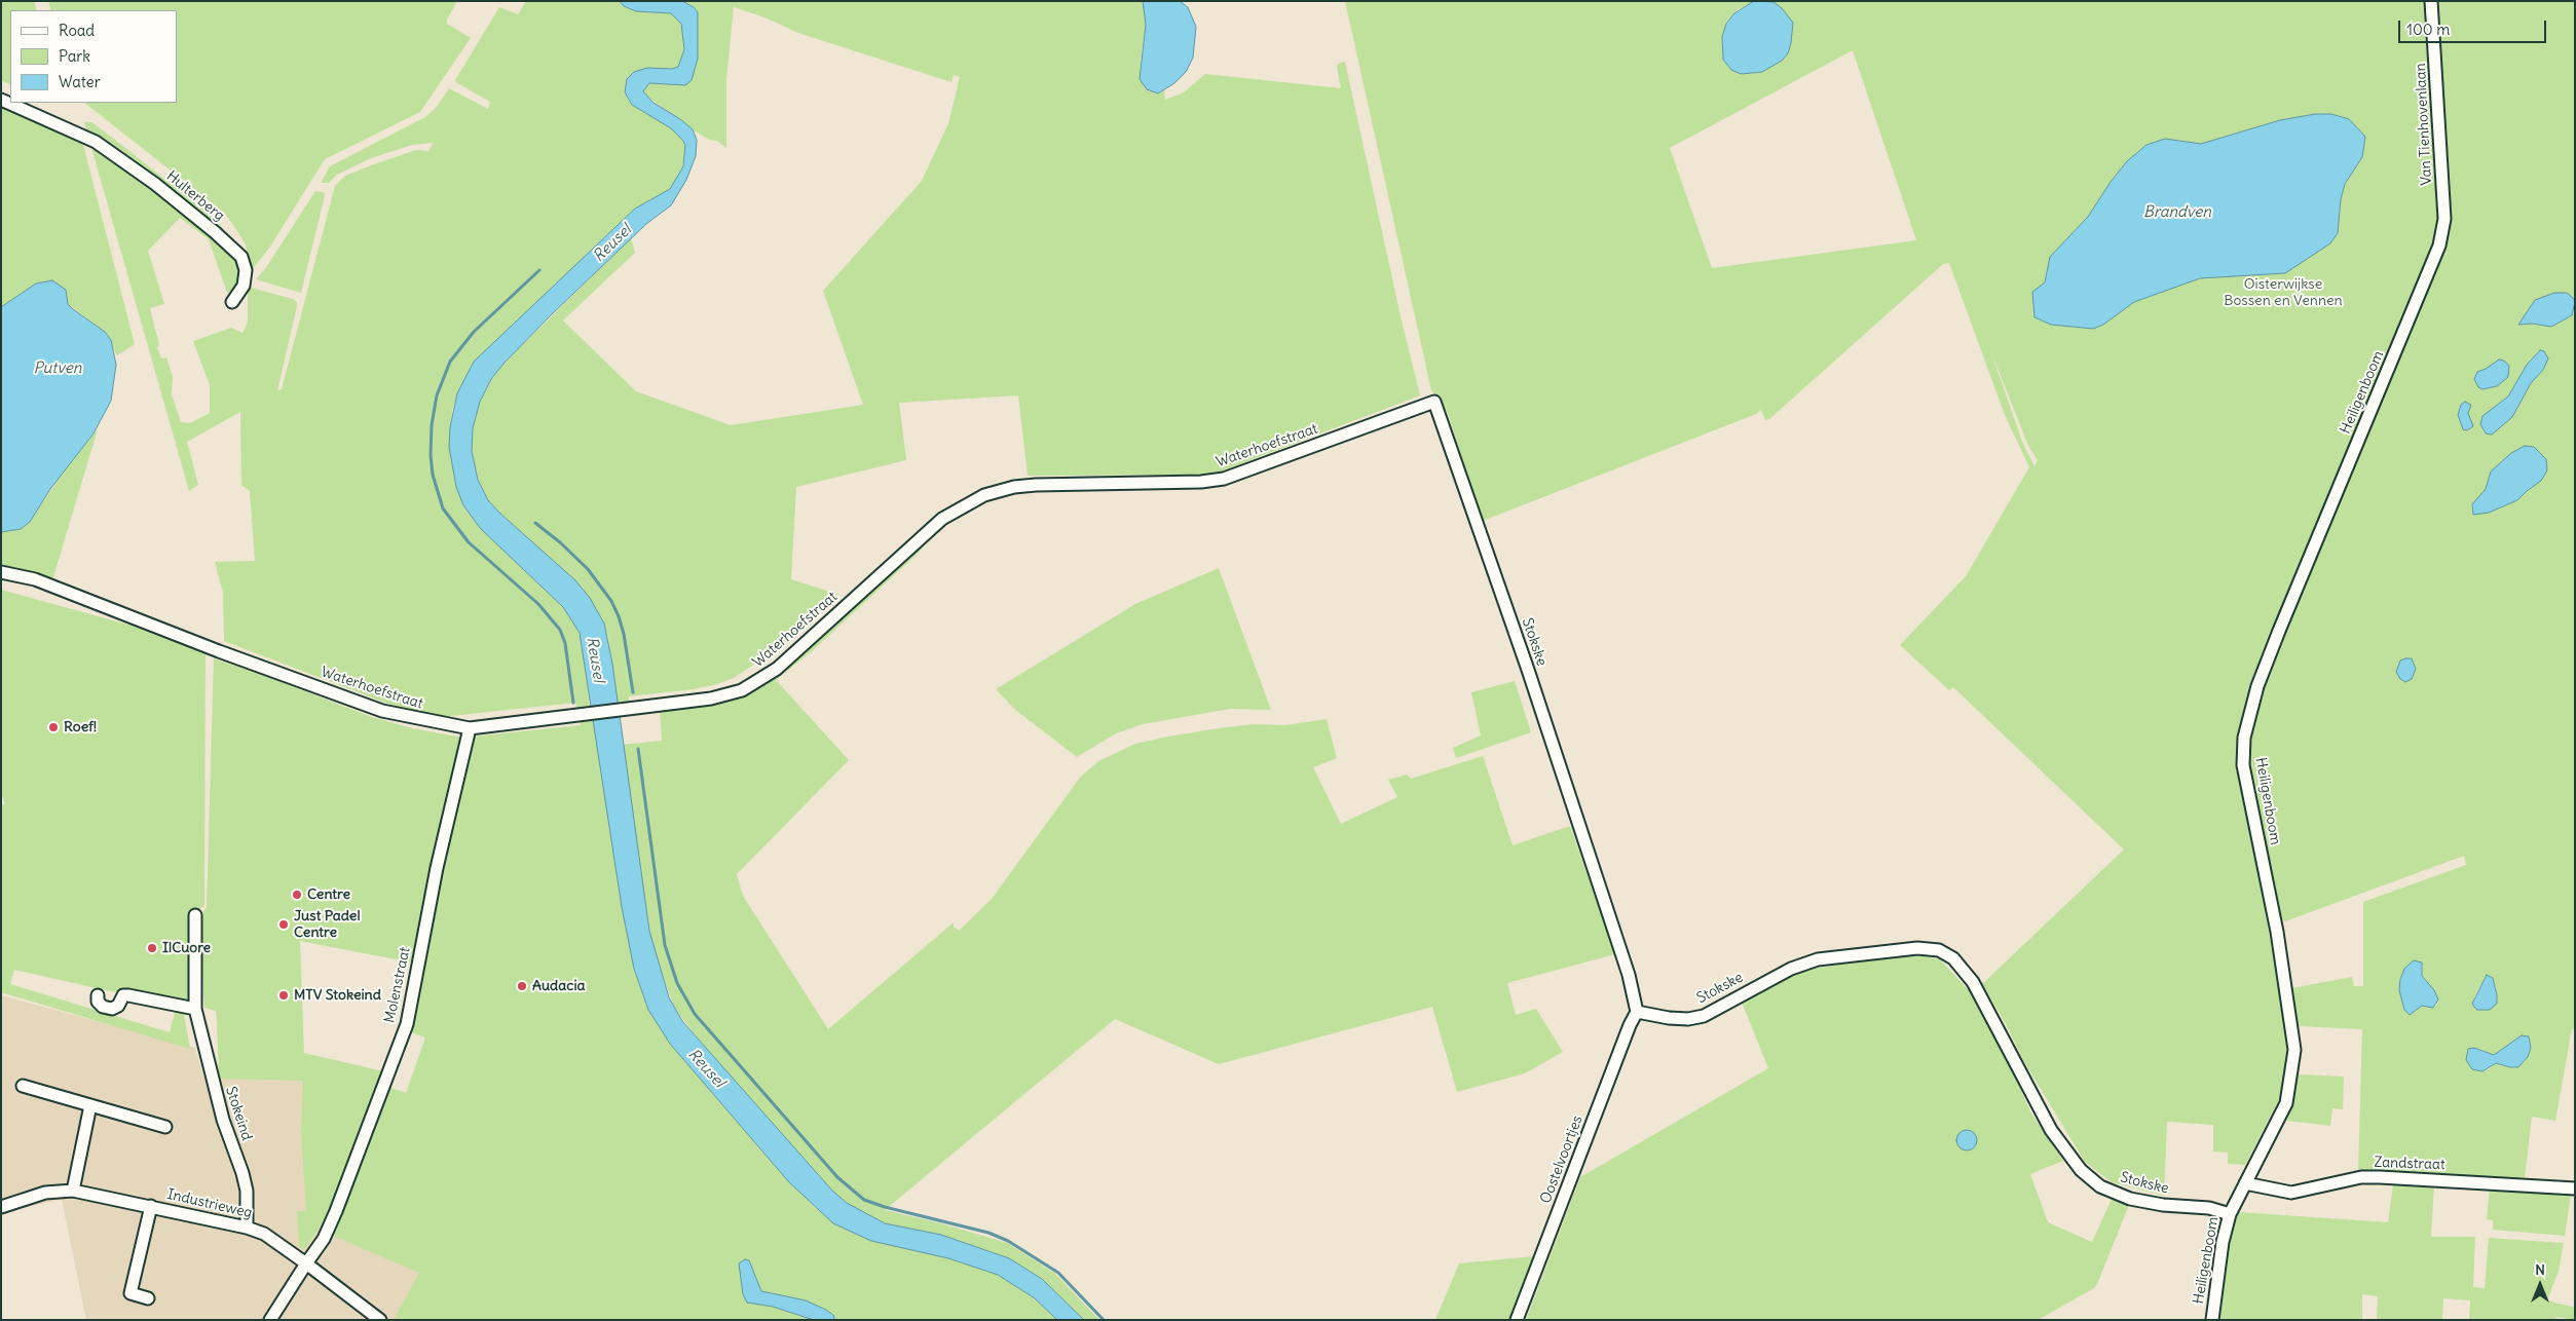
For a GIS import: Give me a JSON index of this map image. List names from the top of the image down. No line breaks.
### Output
{"streets":{"street":["Van Tienhovenlaan","Hulterberg","Heiligenboom","Waterhoefstraat","Stokske","Molenstraat","Stokeind","Oostelvoortjes","Zandstraat","Industrieweg"]},"crossings":[["Van Tienhovenlaan","Heiligenboom"],["Heiligenboom","Stokske"],["Heiligenboom","Zandstraat"],["Waterhoefstraat","Stokske"],["Waterhoefstraat","Molenstraat"],["Stokske","Oostelvoortjes"],["Molenstraat","Industrieweg"],["Stokeind","Industrieweg"]],"water":["Brandven","Reusel","Putven"],"parks":["Oisterwijkse Bossen en Vennen"],"places":["Roef!","Centre","Just Padel Centre","IlCuore","Audacia","MTV Stokeind"],"legend":["Road","Park","Water"],"scale_bar":"100 m","north":"top"}
